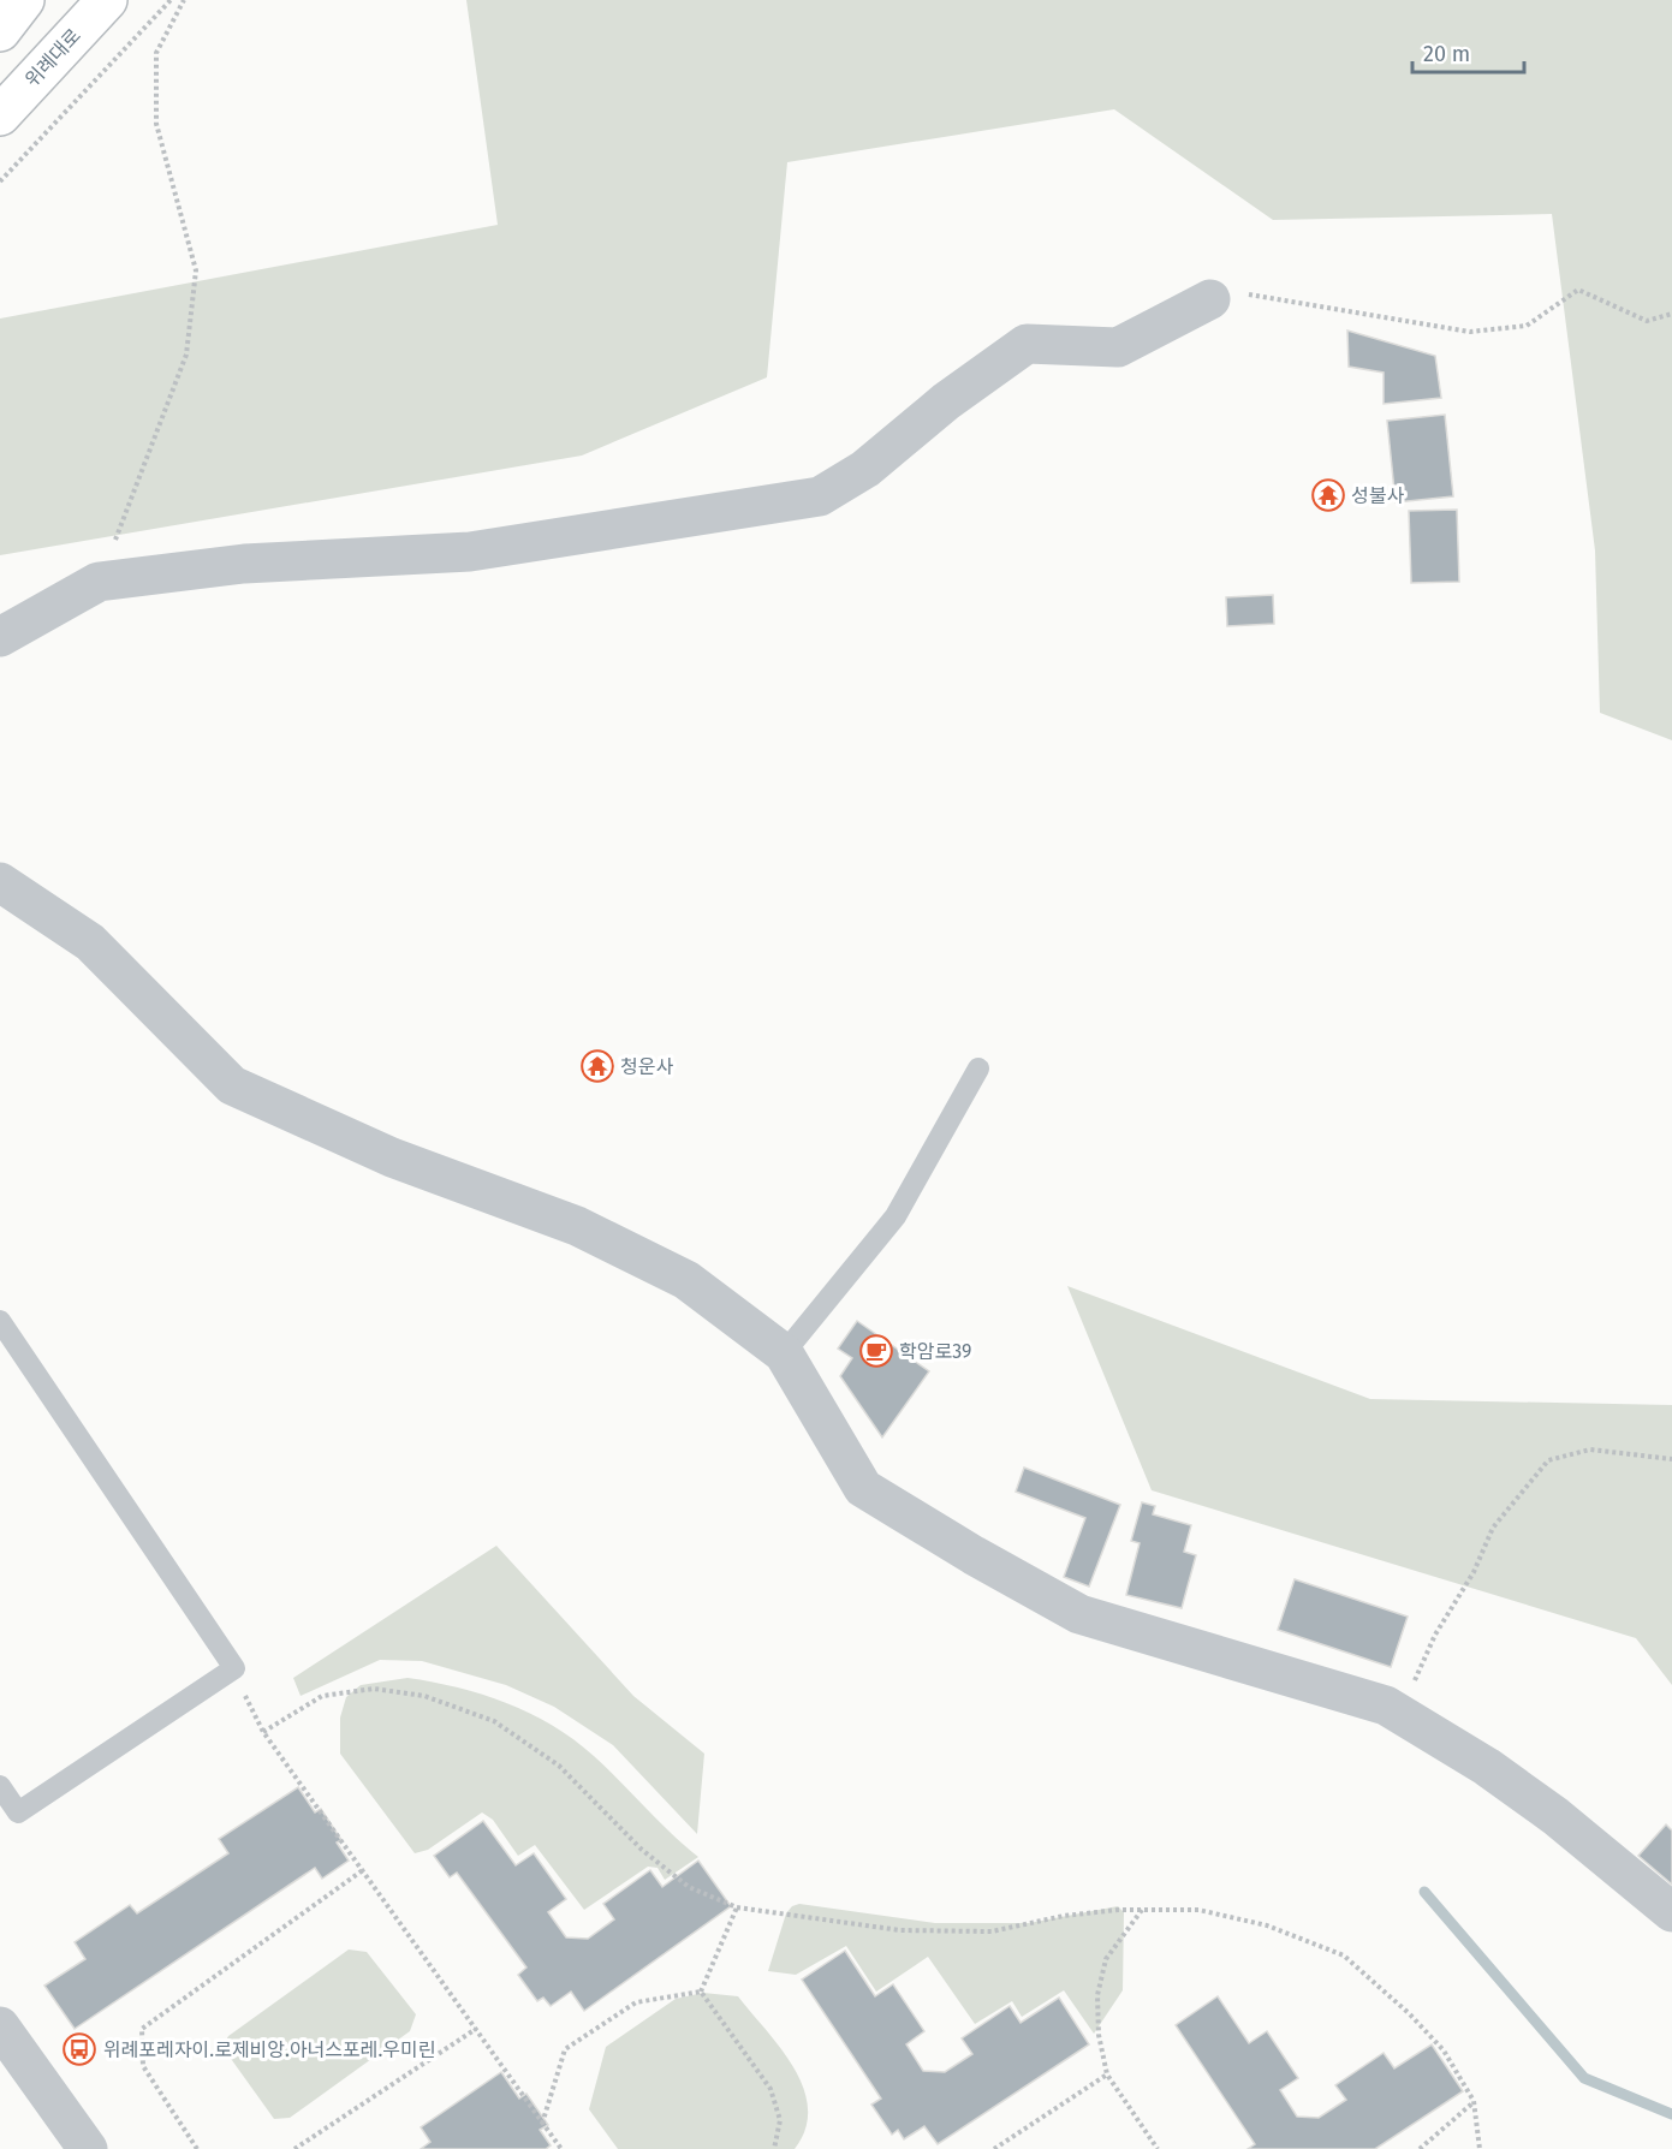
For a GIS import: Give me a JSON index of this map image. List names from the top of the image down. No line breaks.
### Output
{"streets":{"main road":["위례대로"]},"places":{"temple":["성불사","청운사"],"cafe":["학암로39"],"bus stop":["위례포레자이.로제비앙.아너스포레.우미린"]},"scale_bar":"20 m"}
